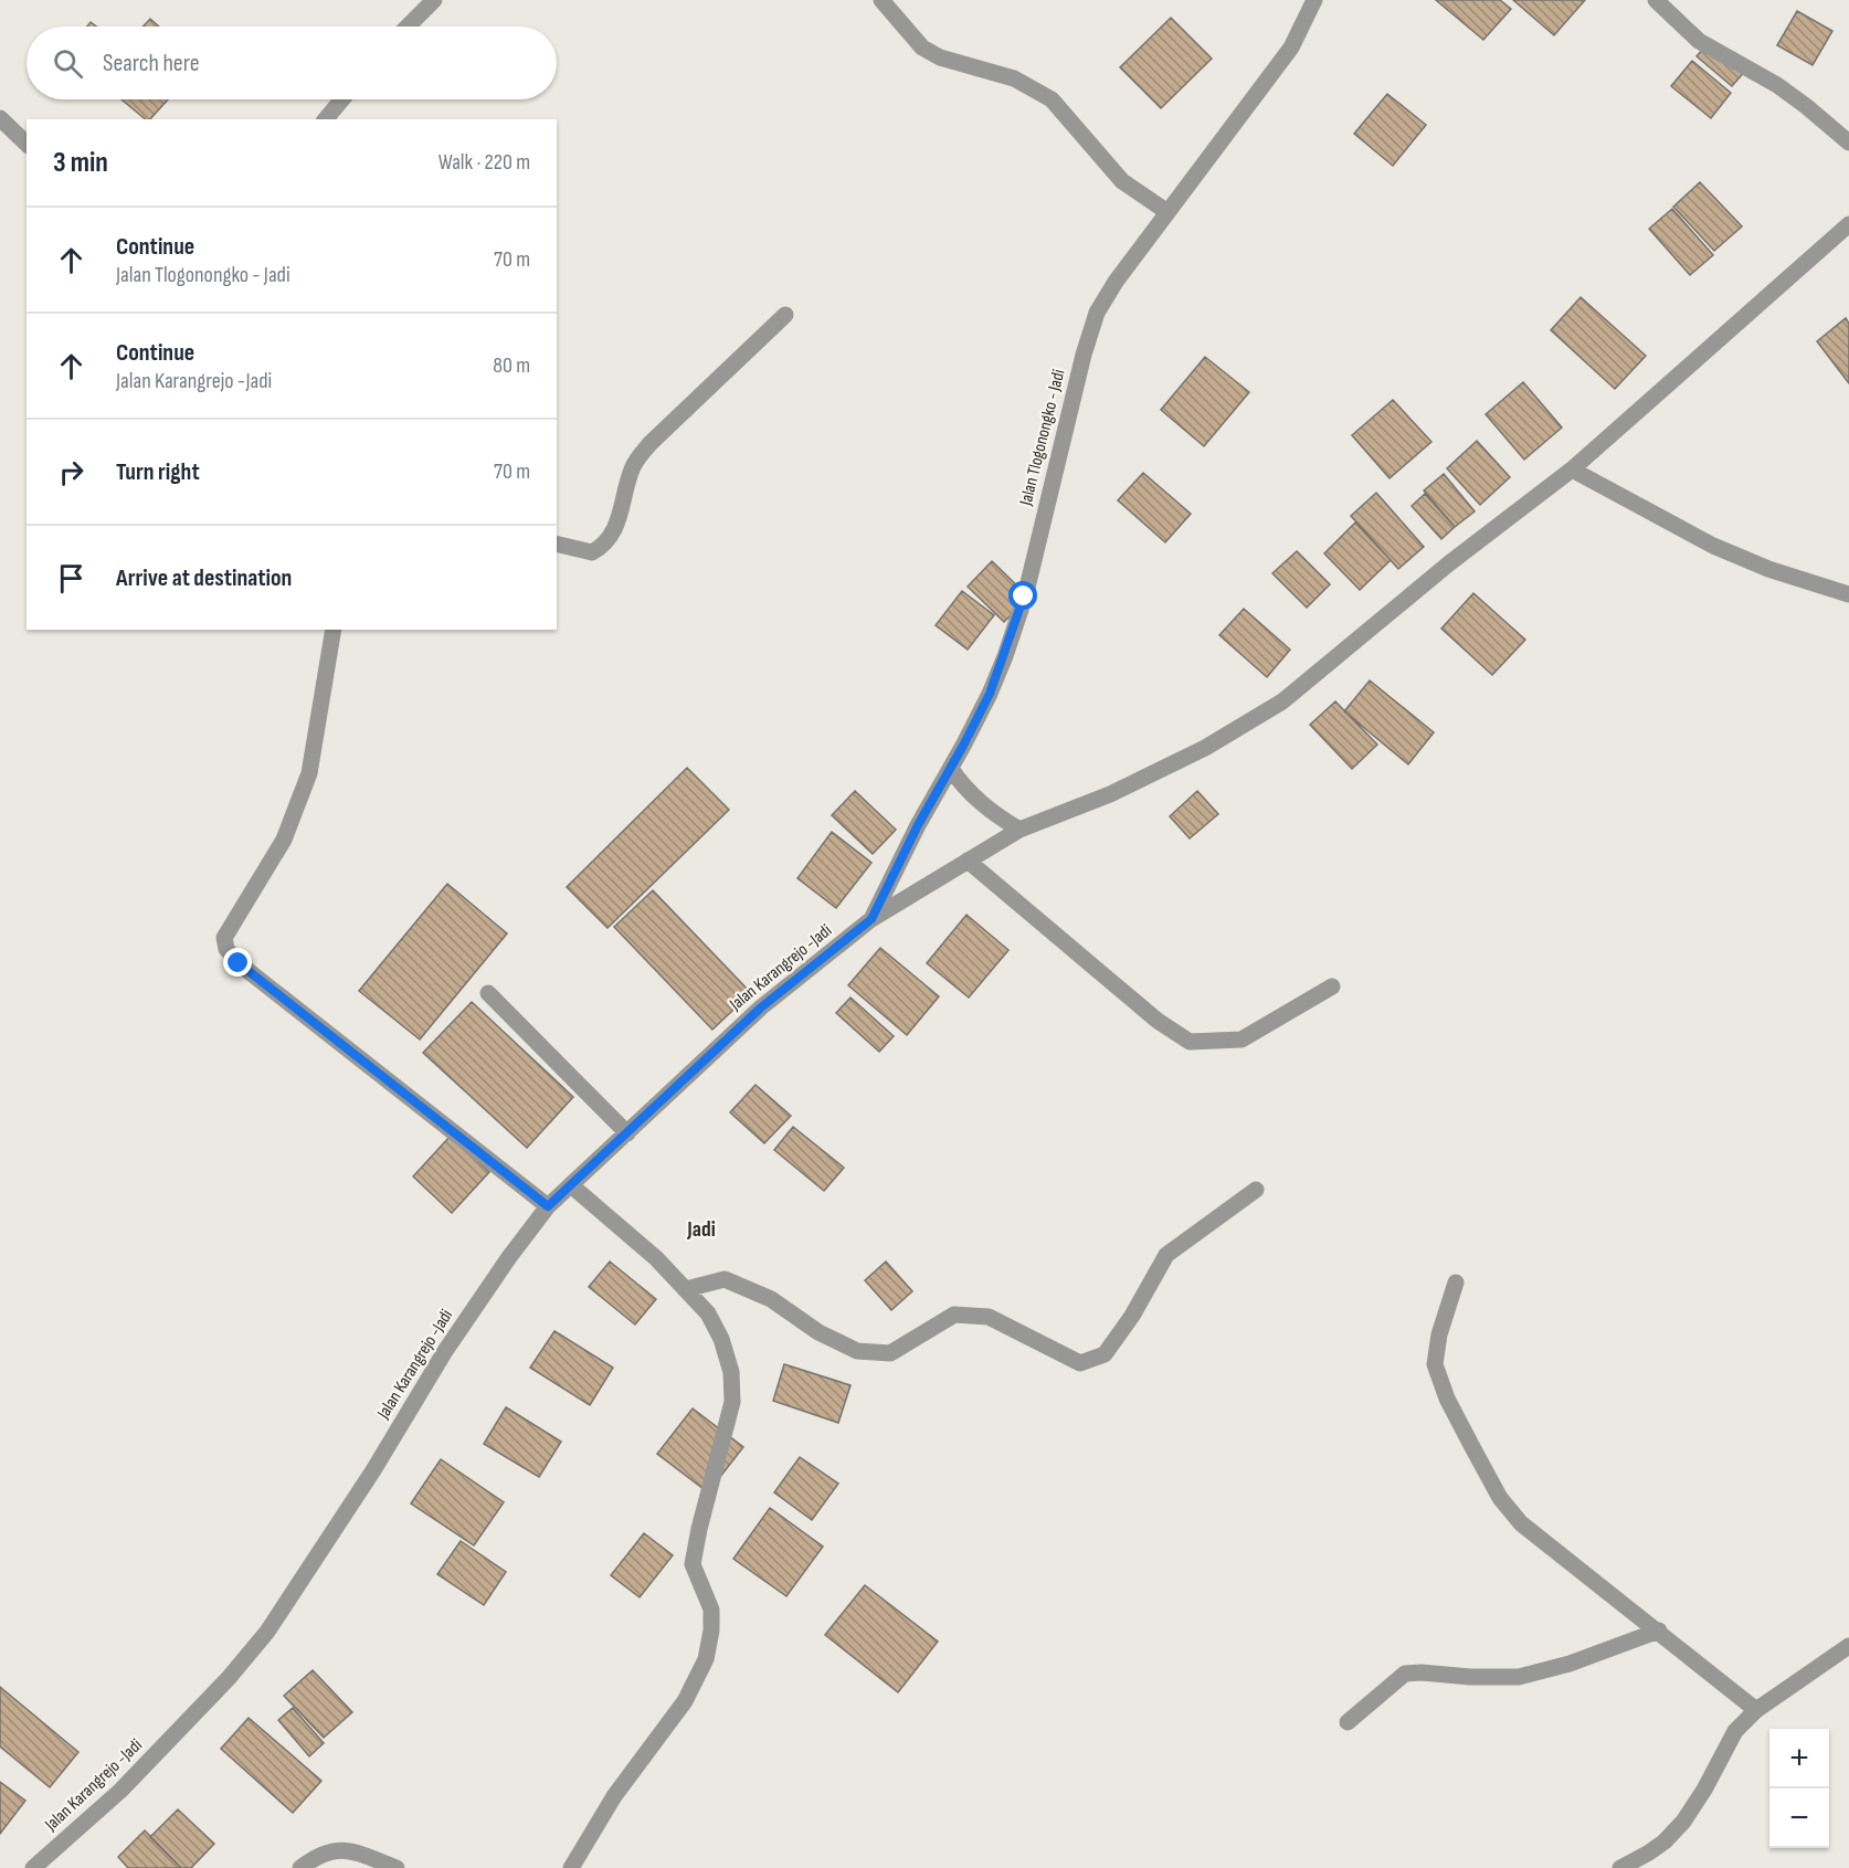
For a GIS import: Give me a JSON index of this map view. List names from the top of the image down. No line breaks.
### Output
{"streets":{"street":["Jalan Tlogonongko - Jadi","Jalan Karangrejo -Jadi"]},"crossings":[["Jalan Tlogonongko - Jadi","Jalan Karangrejo -Jadi"]],"districts":["Jadi"],"page":{"search":"Search here","heading":["3 min","Walk · 220 m"],"list":[["Continue","Jalan Tlogonongko - Jadi","70 m"],["Continue","Jalan Karangrejo -Jadi","80 m"],["Turn right","70 m"],"Arrive at destination"],"map_buttons":["+","−"]}}
